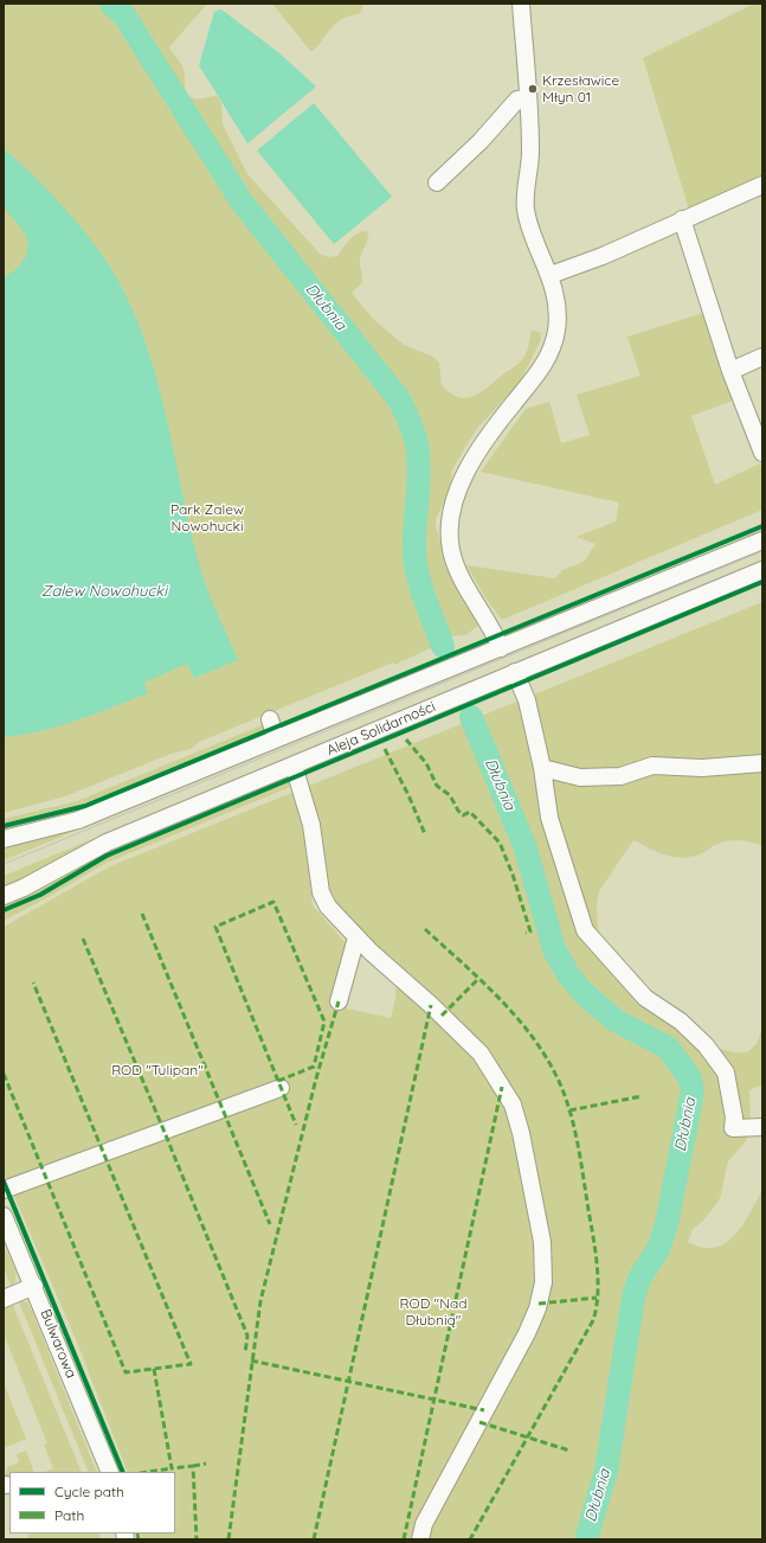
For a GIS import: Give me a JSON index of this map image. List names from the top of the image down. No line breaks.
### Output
{"streets":{"street":["Aleja Solidarności","Bulwarowa"]},"water":["Dłubnia","Zalew Nowohucki"],"parks":["Park Zalew Nowohucki","ROD \"Tulipan\"","ROD \"Nad Dłubnią\""],"places":["Krzesławice Młyn 01"],"legend":["Cycle path","Path"]}
